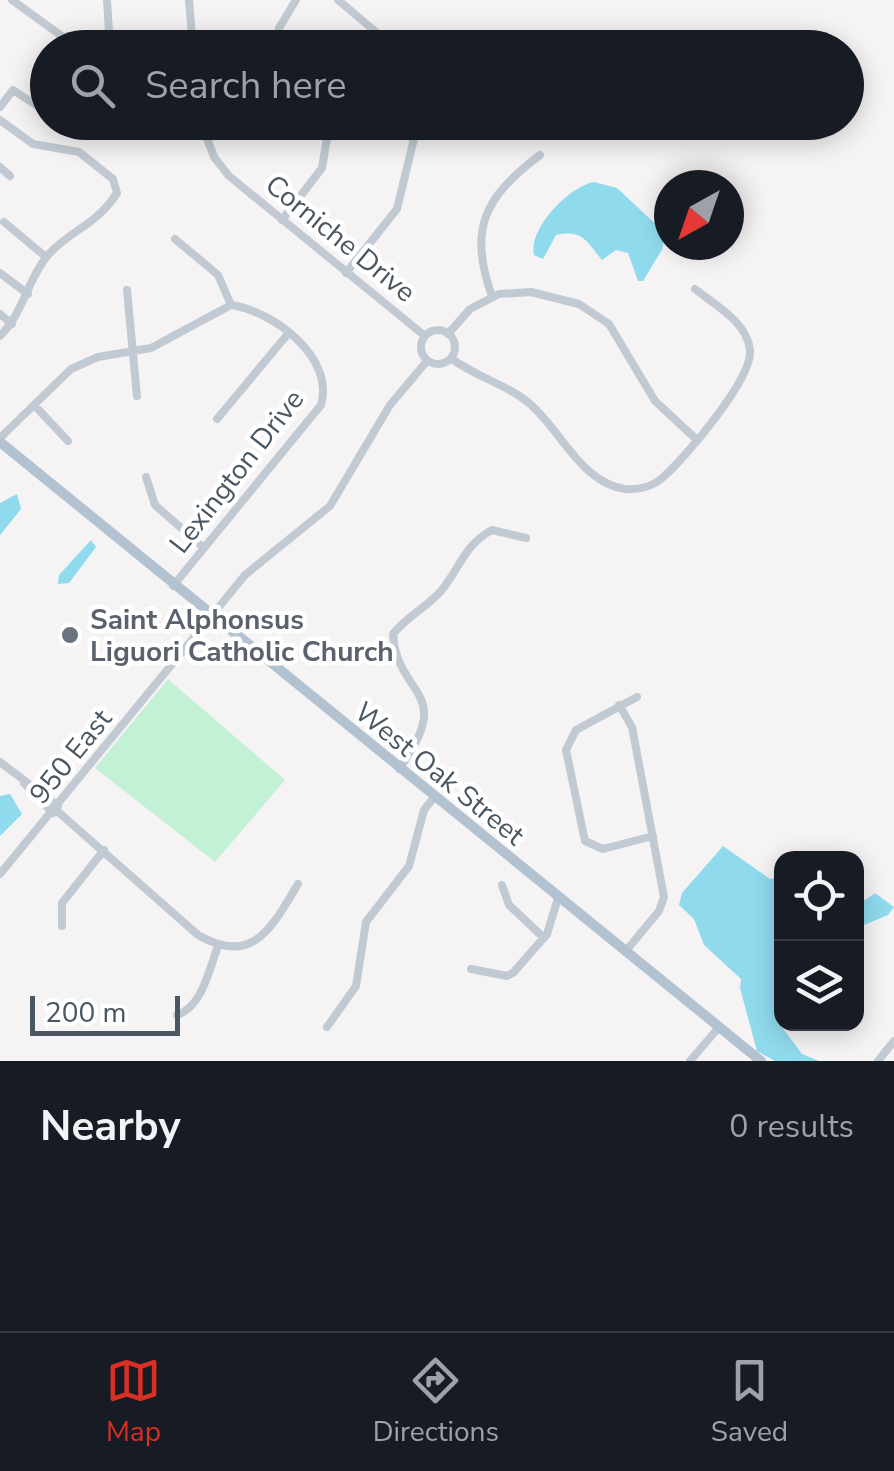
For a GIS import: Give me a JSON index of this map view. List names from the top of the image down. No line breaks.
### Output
{"streets":{"main road":["West Oak Street"],"street":["Corniche Drive","Lexington Drive","950 East"]},"crossings":[["Corniche Drive","950 East"],["Lexington Drive","West Oak Street"],["950 East","West Oak Street"]],"places":["Saint Alphonsus Liguori Catholic Church"],"scale_bar":"200 m","north":"bottom left","page":{"search":"Search here","scale":"200 m","heading":["Nearby","0 results"],"nav":["Map","Directions","Saved"]}}
